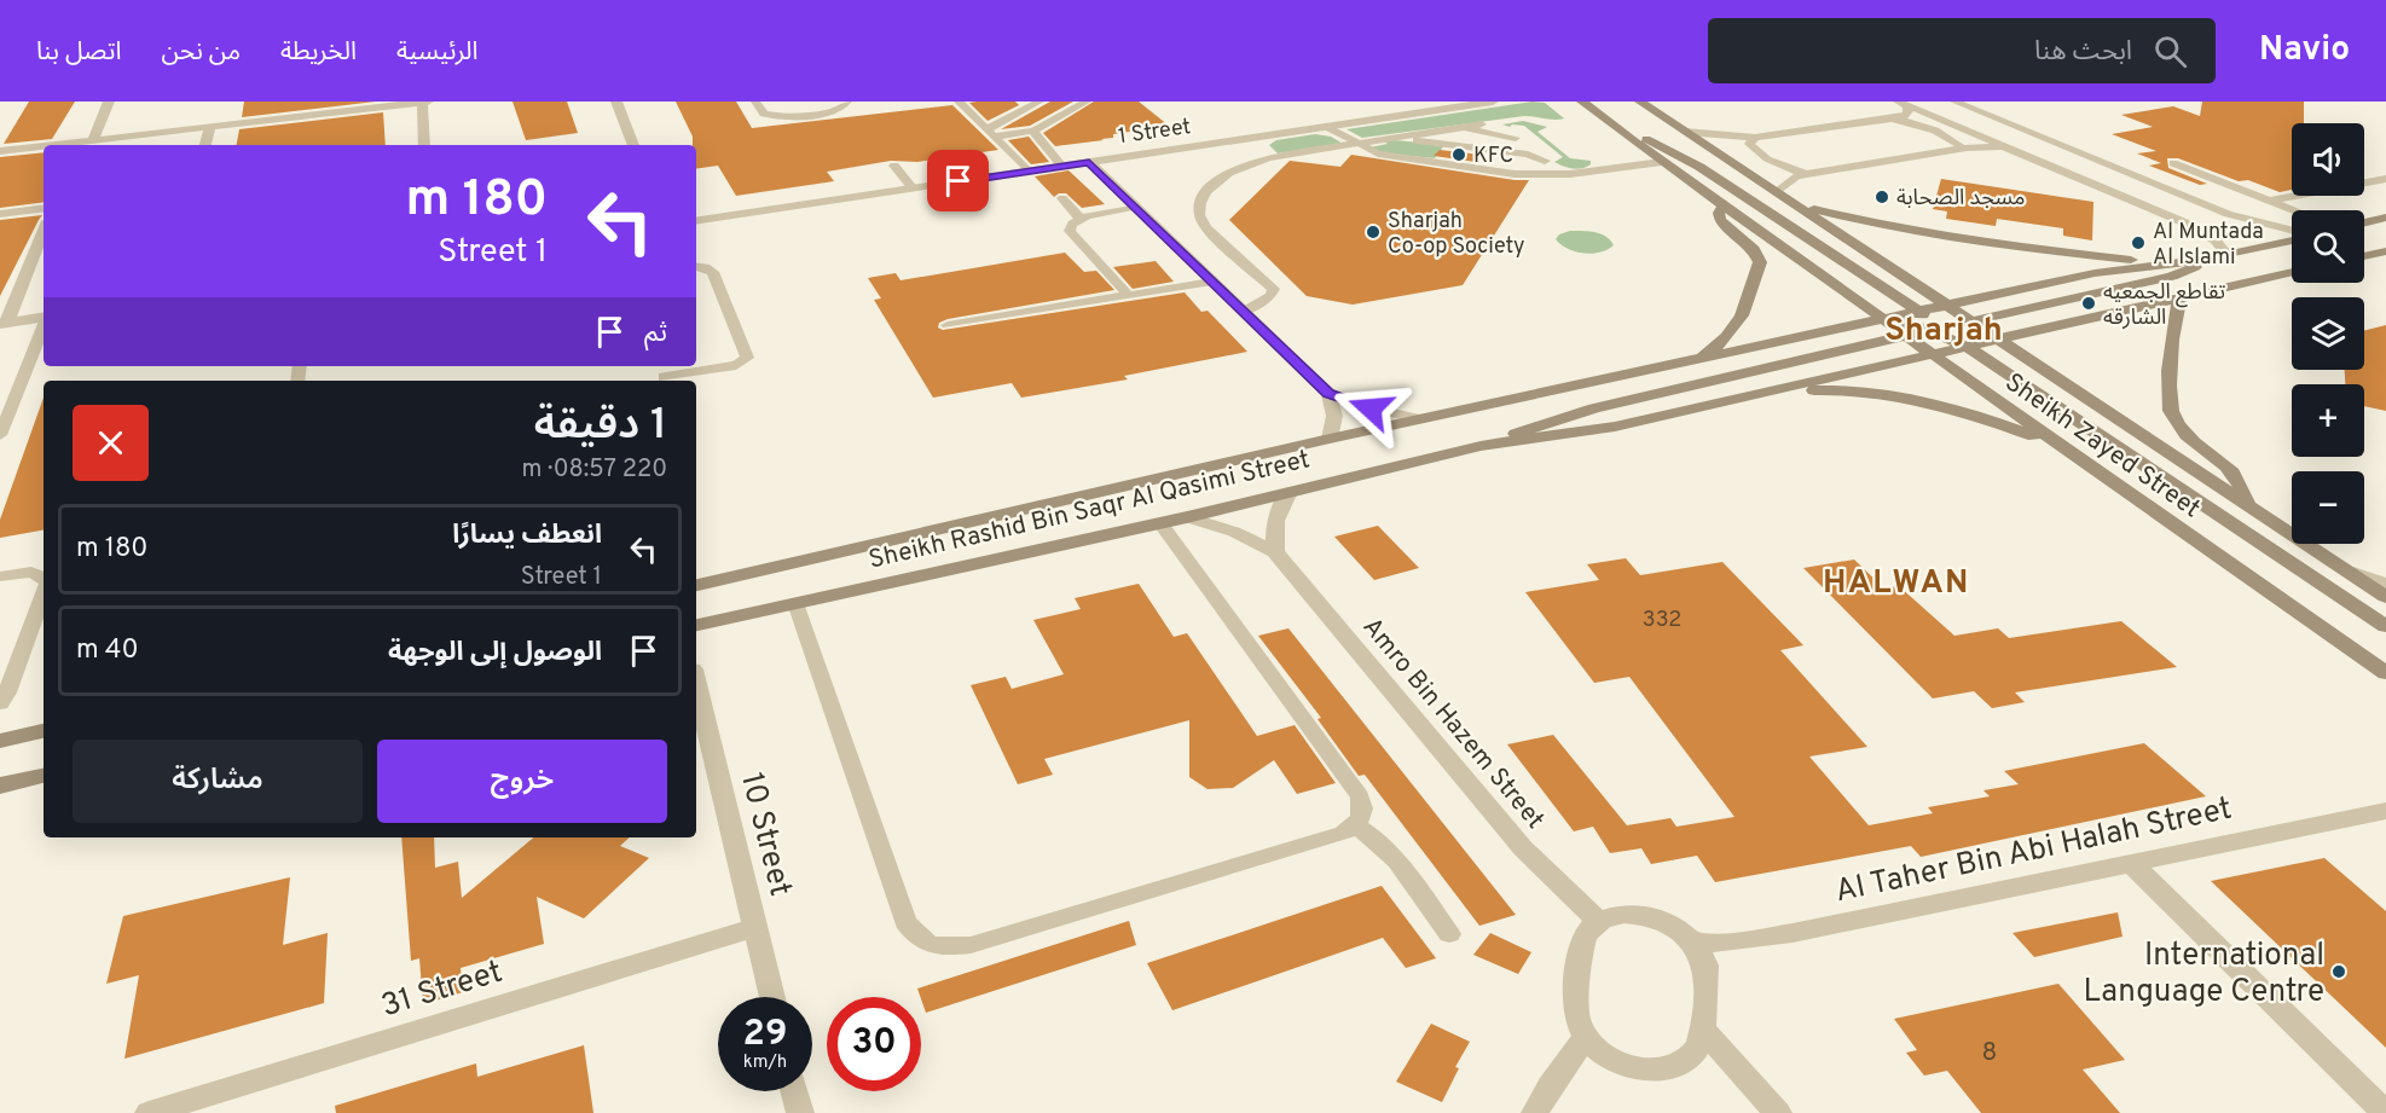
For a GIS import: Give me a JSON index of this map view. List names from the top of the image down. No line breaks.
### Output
{"streets":{"main road":["Sheikh Zayed Street","Sheikh Rashid Bin Saqr Al Qasimi Street"],"street":["1 Street","Amro Bin Hazem Street","10 Street","Al Taher Bin Abi Halah Street","31 Street"]},"crossings":[["Sheikh Zayed Street","Sheikh Rashid Bin Saqr Al Qasimi Street"],["Sheikh Rashid Bin Saqr Al Qasimi Street","Amro Bin Hazem Street"],["Amro Bin Hazem Street","Al Taher Bin Abi Halah Street"],["10 Street","31 Street"]],"districts":["Sharjah","HALWAN"],"places":["KFC","مسجد الصحابة","Sharjah Co-op Society","Al Muntada Al Islami","تقاطع الجمعيه الشارقه","International Language Centre"],"house_numbers":["332","8"],"page":{"header":"Navio","search":"ابحث هنا","nav":["الرئيسية","الخريطة","من نحن","اتصل بنا"],"map_buttons":["+","−"],"turn":["180 m","1 Street"],"then":"ثم","heading":["1 دقيقة","220 m · 08:57"],"list":[{"name":"انعطف يسارًا","note":"1 Street","value":"180 m"},{"name":"الوصول إلى الوجهة","value":"40 m"}],"buttons":["خروج","مشاركة"],"speed":"29 km/h","limit":"30"}}
